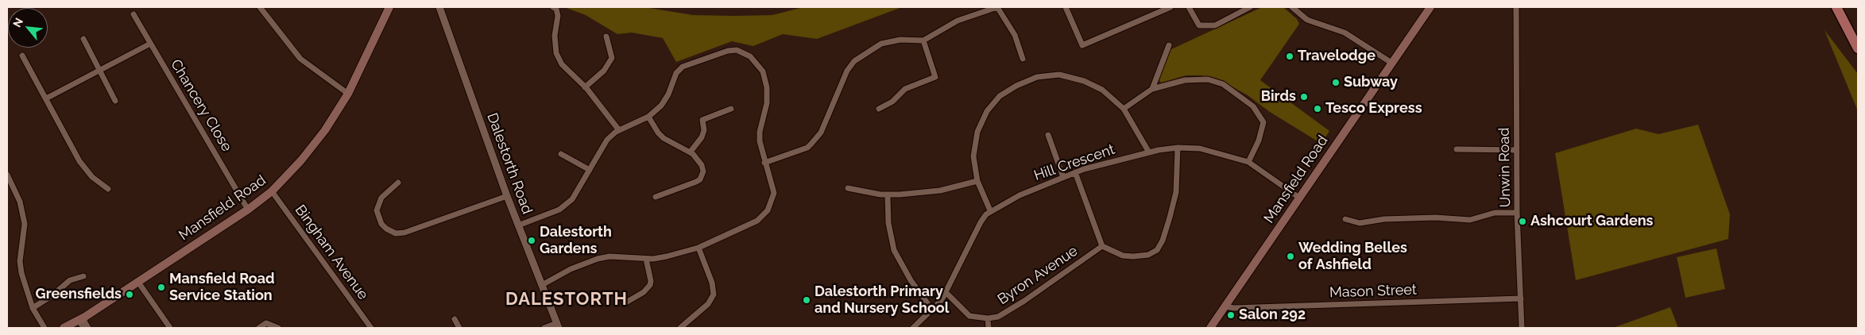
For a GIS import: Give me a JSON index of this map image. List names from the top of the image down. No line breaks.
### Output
{"streets":{"main road":["Mansfield Road"],"street":["Chancery Close","Hill Crescent","Dalestorth Road","Unwin Road","Bingham Avenue","Byron Avenue","Mason Street"]},"crossings":[["Chancery Close","Mansfield Road"],["Hill Crescent","Mansfield Road"],["Hill Crescent","Byron Avenue"],["Unwin Road","Mason Street"],["Mansfield Road","Bingham Avenue"],["Mansfield Road","Mason Street"]],"districts":["DALESTORTH"],"places":["Travelodge","Subway","Birds","Tesco Express","Ashcourt Gardens","Dalestorth Gardens","Wedding Belles of Ashfield","Mansfield Road Service Station","Greensfields","Dalestorth Primary and Nursery School","Salon 292"],"north":"top left"}
